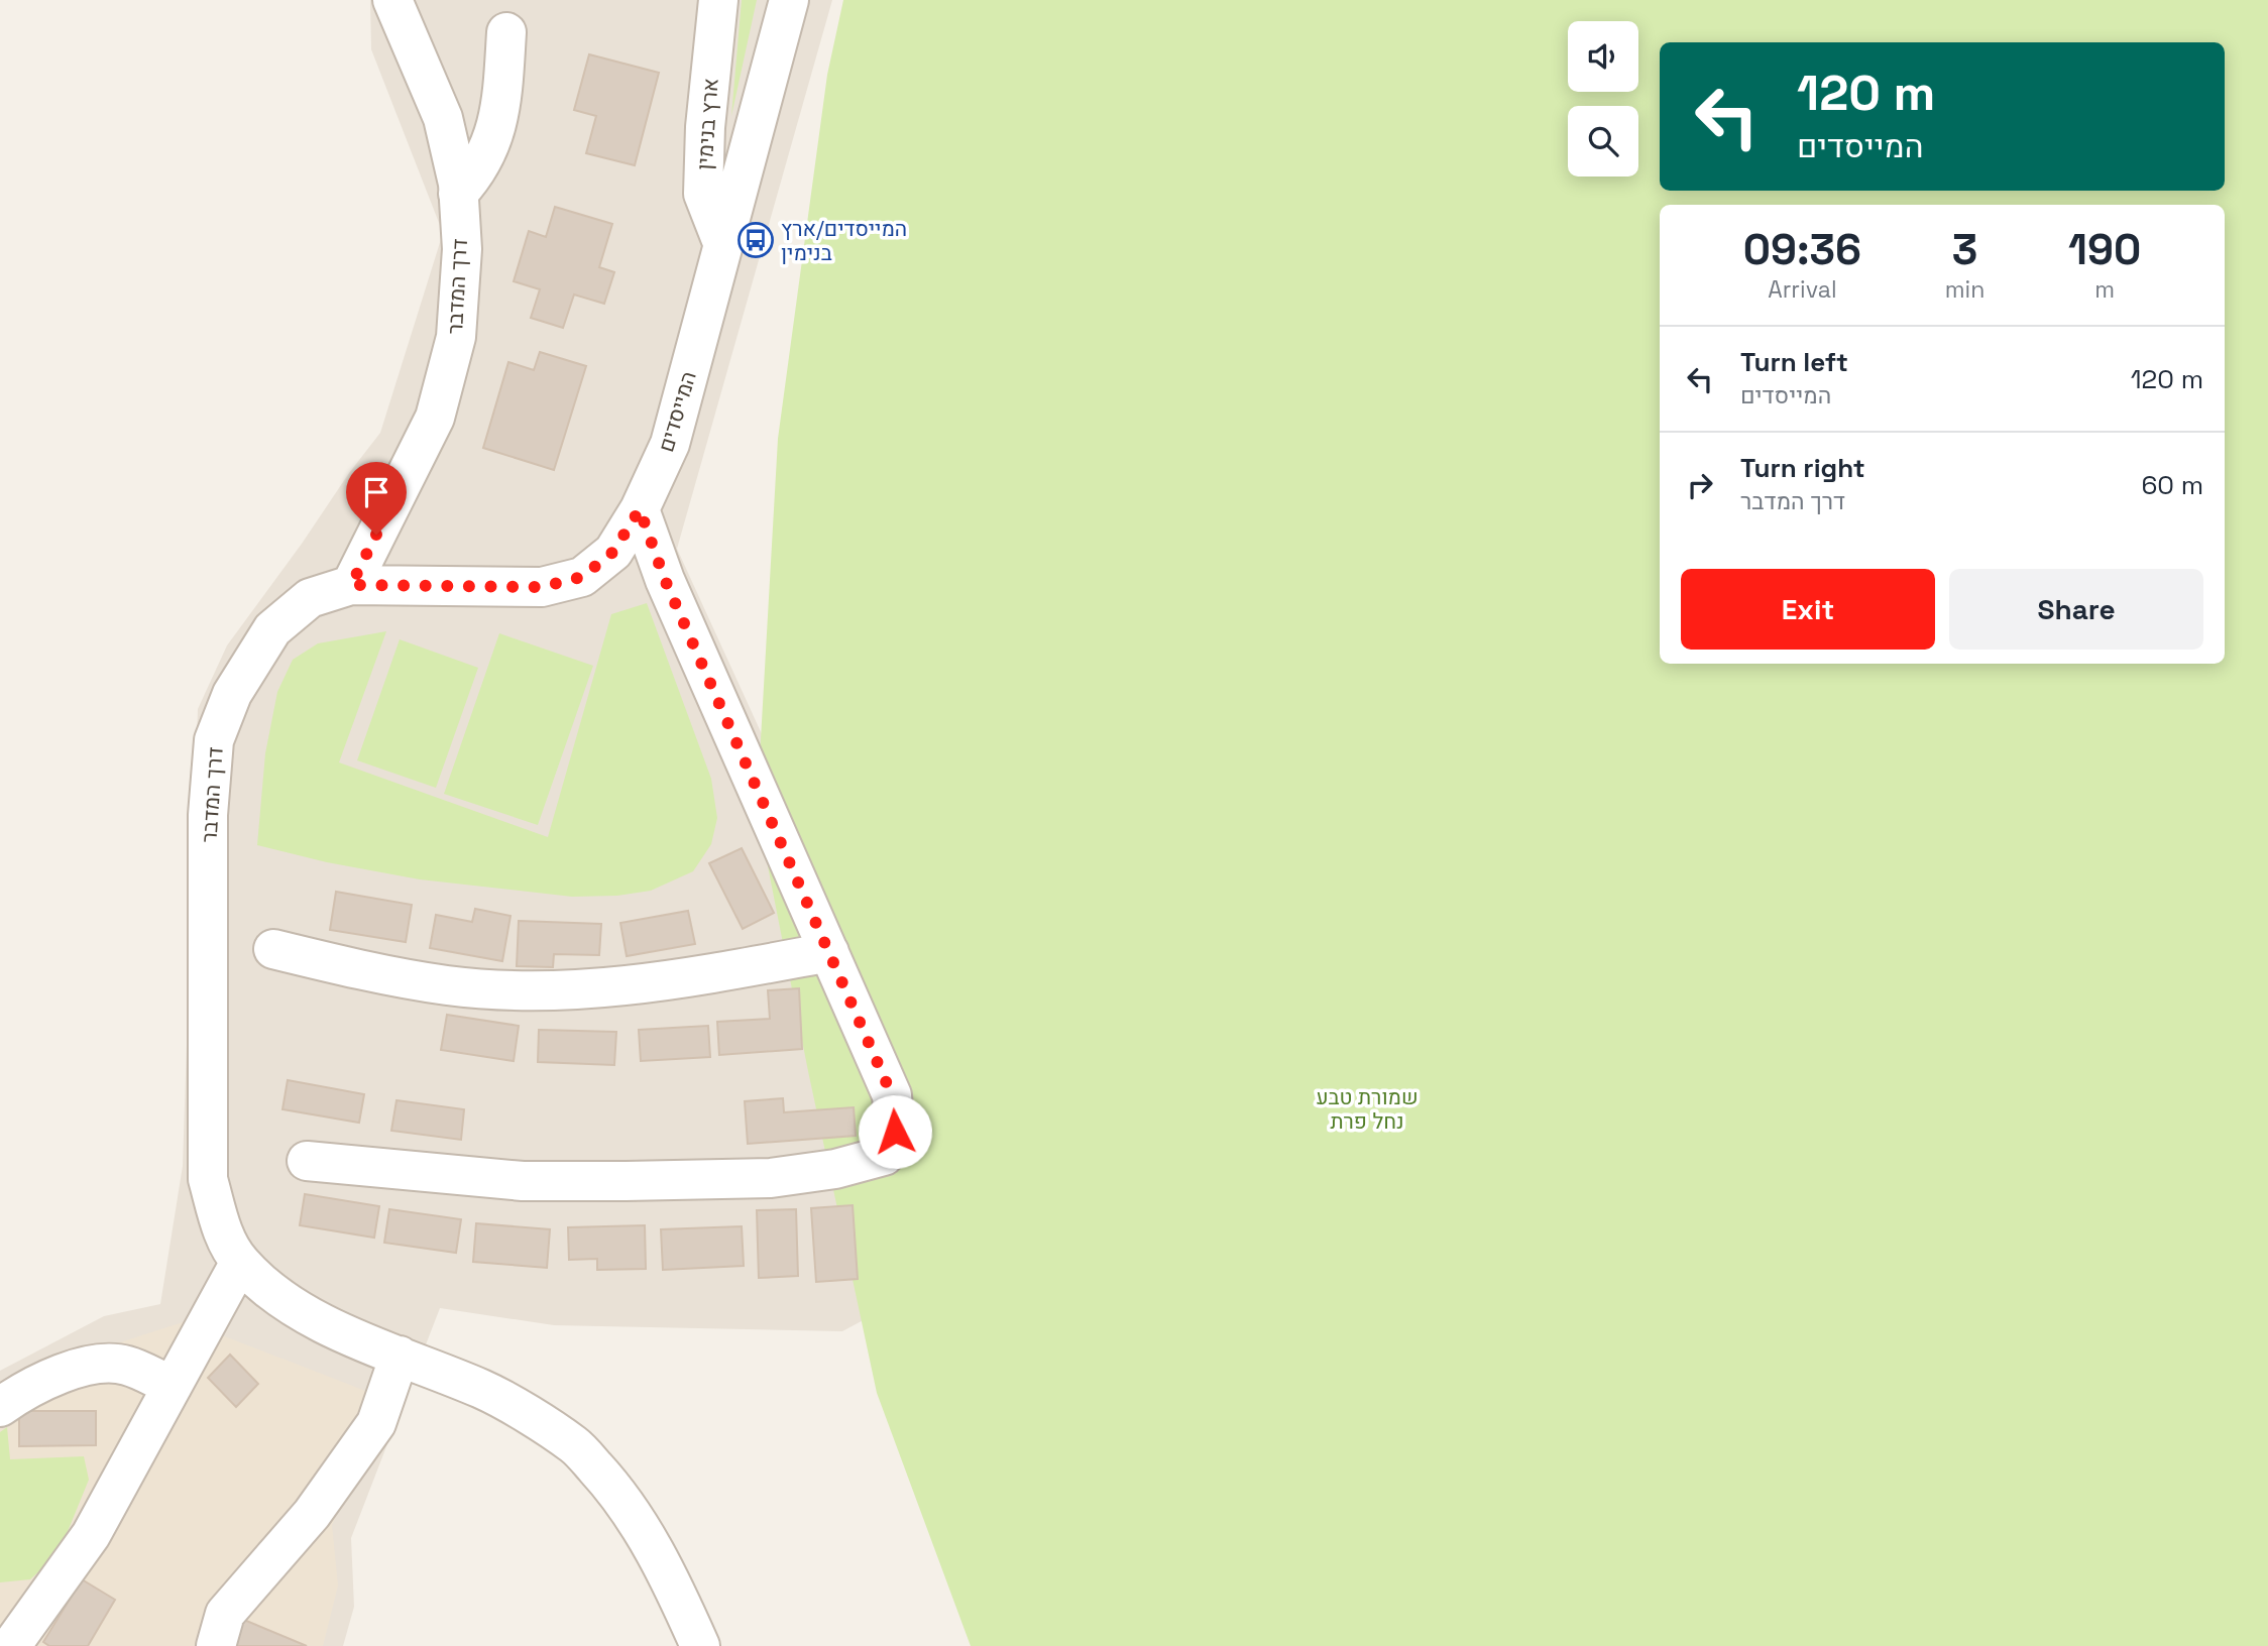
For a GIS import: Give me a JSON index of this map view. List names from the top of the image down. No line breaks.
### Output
{"streets":{"street":["ארץ בנימין","דרך המדבר","המייסדים"]},"crossings":[["ארץ בנימין","המייסדים"],["דרך המדבר","המייסדים"]],"parks":["שמורת טבע נחל פרת"],"places":{"bus stop":["המייסדים/ארץ בנימין"]},"page":{"turn":["120 m","המייסדים"],"eta":["09:36","Arrival","3","min","190","m"],"list":[{"name":"Turn left","note":"המייסדים","value":"120 m"},{"name":"Turn right","note":"דרך המדבר","value":"60 m"}],"buttons":["Exit","Share"]}}
